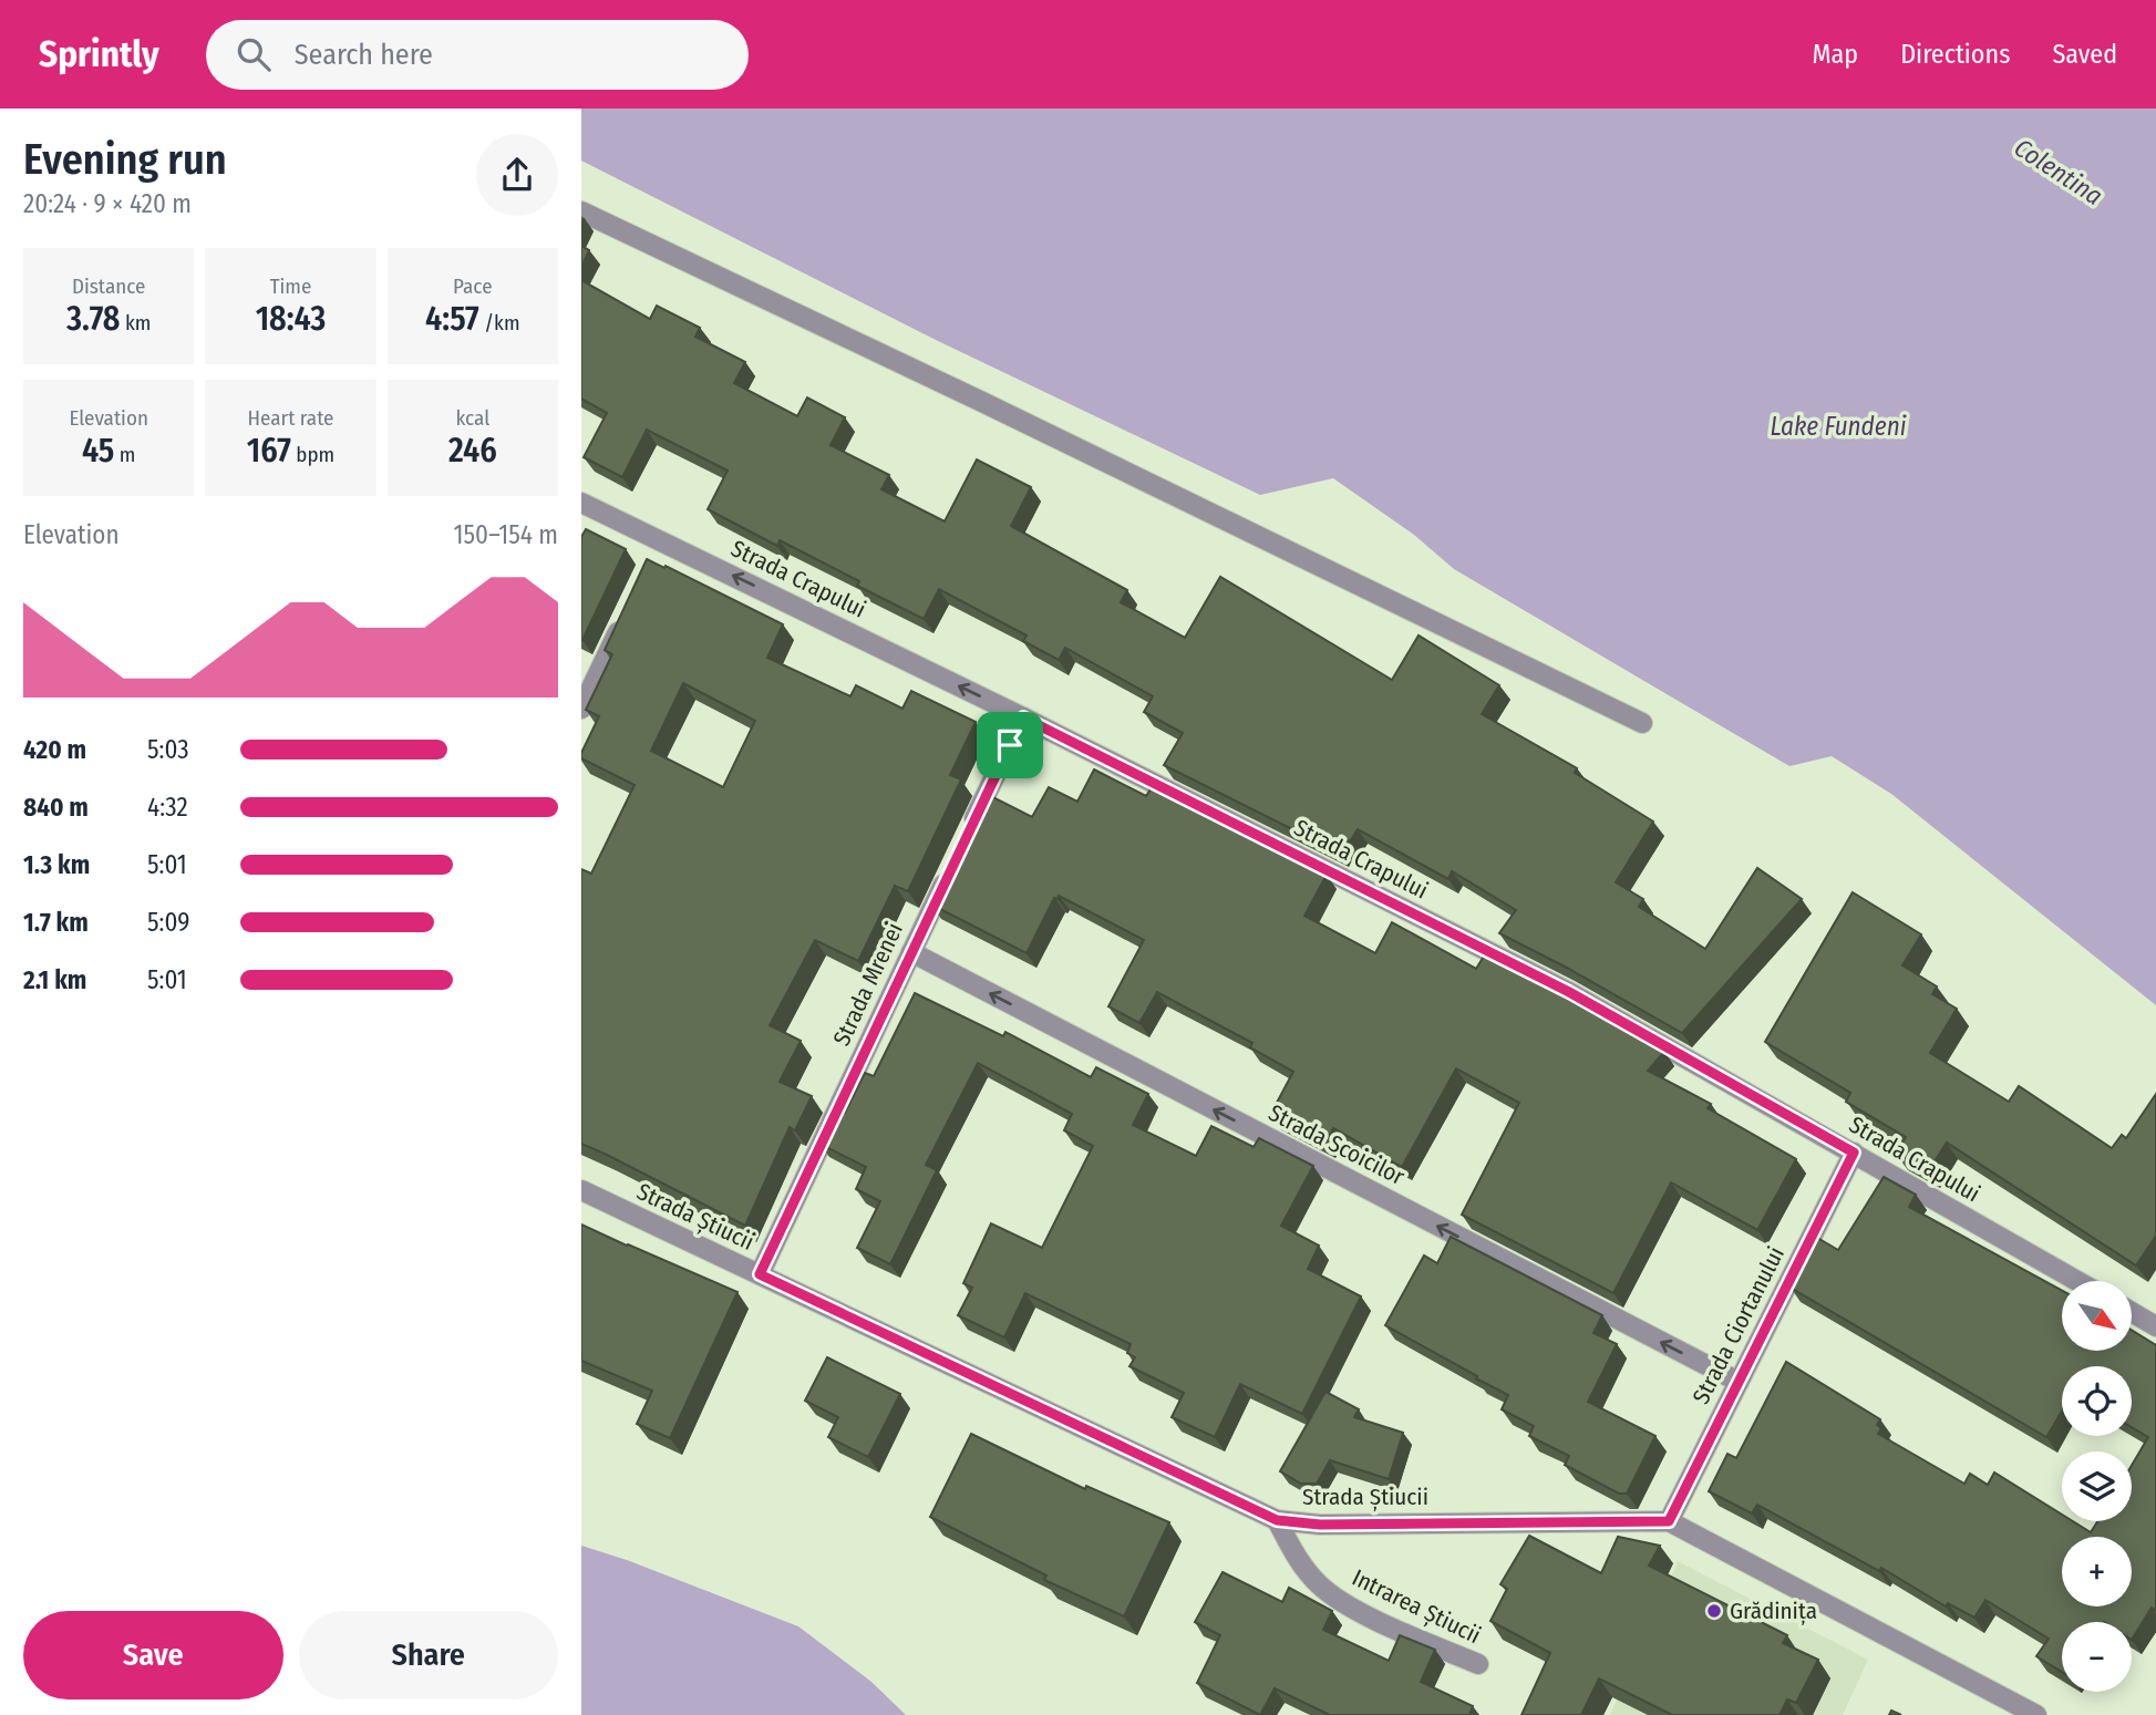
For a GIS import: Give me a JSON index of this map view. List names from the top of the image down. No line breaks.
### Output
{"streets":{"street":["Strada Crapului","Strada Mrenei","Strada Scoicilor","Strada Știucii","Strada Ciortanului","Intrarea Știucii"]},"crossings":[["Strada Crapului","Strada Ciortanului"],["Strada Mrenei","Strada Scoicilor"],["Strada Mrenei","Strada Știucii"],["Strada Scoicilor","Strada Ciortanului"],["Strada Știucii","Strada Ciortanului"],["Strada Știucii","Intrarea Știucii"]],"one_way":["Strada Scoicilor"],"water":["Colentina","Lake Fundeni"],"places":["Grădinița"],"north":"bottom right","page":{"header":"Sprintly","search":"Search here","nav":["Map","Directions","Saved"],"heading":["Evening run","20:24 · 9 × 420 m"],"stats":[["Distance","3.78 km"],["Time","18:43"],["Pace","4:57 /km"],["Elevation","45 m"],["Heart rate","167 bpm"],["kcal","246"]],"chart":["Elevation","150–154 m"],"list":[{"name":"420 m","note":"5:03"},{"name":"840 m","note":"4:32"},{"name":"1.3 km","note":"5:01"},{"name":"1.7 km","note":"5:09"},{"name":"2.1 km","note":"5:01"}],"map_buttons":["+","−"],"buttons":["Save","Share"]}}
